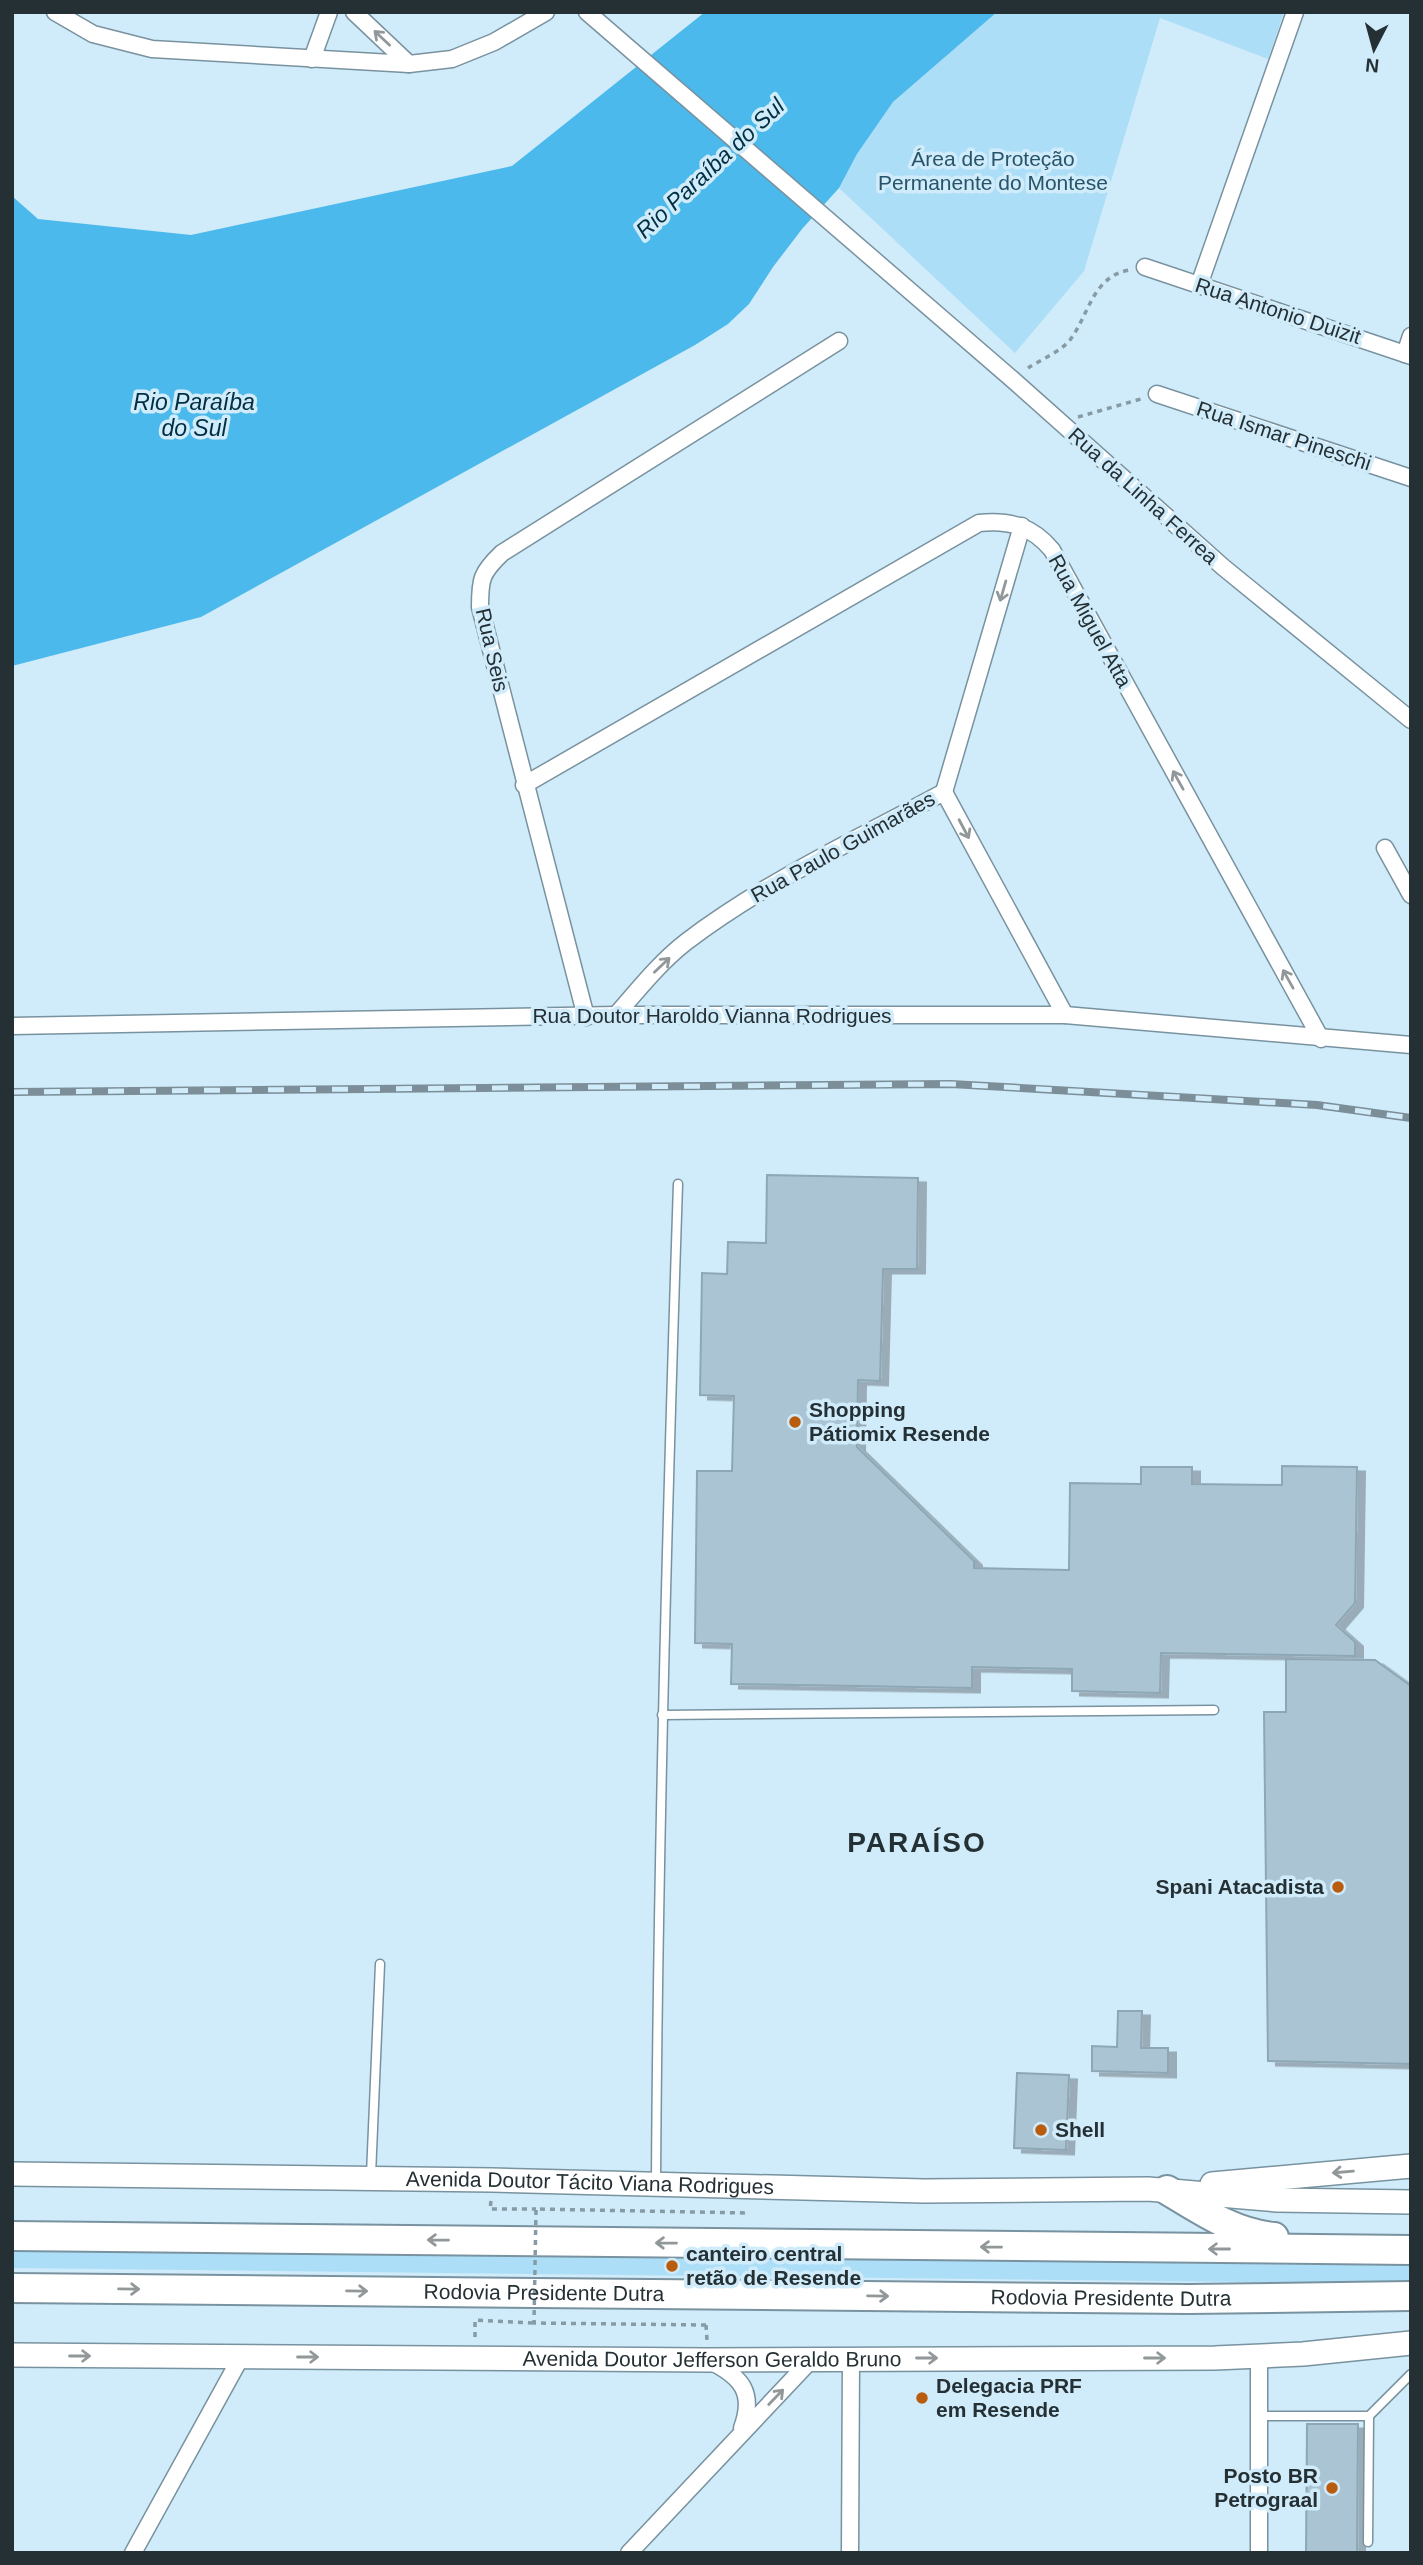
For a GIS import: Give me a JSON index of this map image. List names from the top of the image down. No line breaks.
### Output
{"streets":{"highway":["Rodovia Presidente Dutra"],"main road":["Avenida Doutor Tácito Viana Rodrigues","Avenida Doutor Jefferson Geraldo Bruno"],"street":["Rua Antonio Duizit","Rua Ismar Pineschi","Rua da Linha Ferrea","Rua Miguel Atta","Rua Seis","Rua Paulo Guimarães","Rua Doutor Haroldo Vianna Rodrigues"]},"crossings":[["Rua Miguel Atta","Rua Doutor Haroldo Vianna Rodrigues"],["Rua Seis","Rua Doutor Haroldo Vianna Rodrigues"],["Rua Paulo Guimarães","Rua Doutor Haroldo Vianna Rodrigues"]],"one_way":["Rua Miguel Atta","Avenida Doutor Jefferson Geraldo Bruno"],"districts":["PARAÍSO"],"water":["Rio Paraíba do Sul"],"parks":["Área de Proteção Permanente do Montese"],"places":["Shopping Pátiomix Resende","Spani Atacadista","Shell","canteiro central retão de Resende","Delegacia PRF em Resende","Posto BR Petrograal"],"north":"bottom"}
